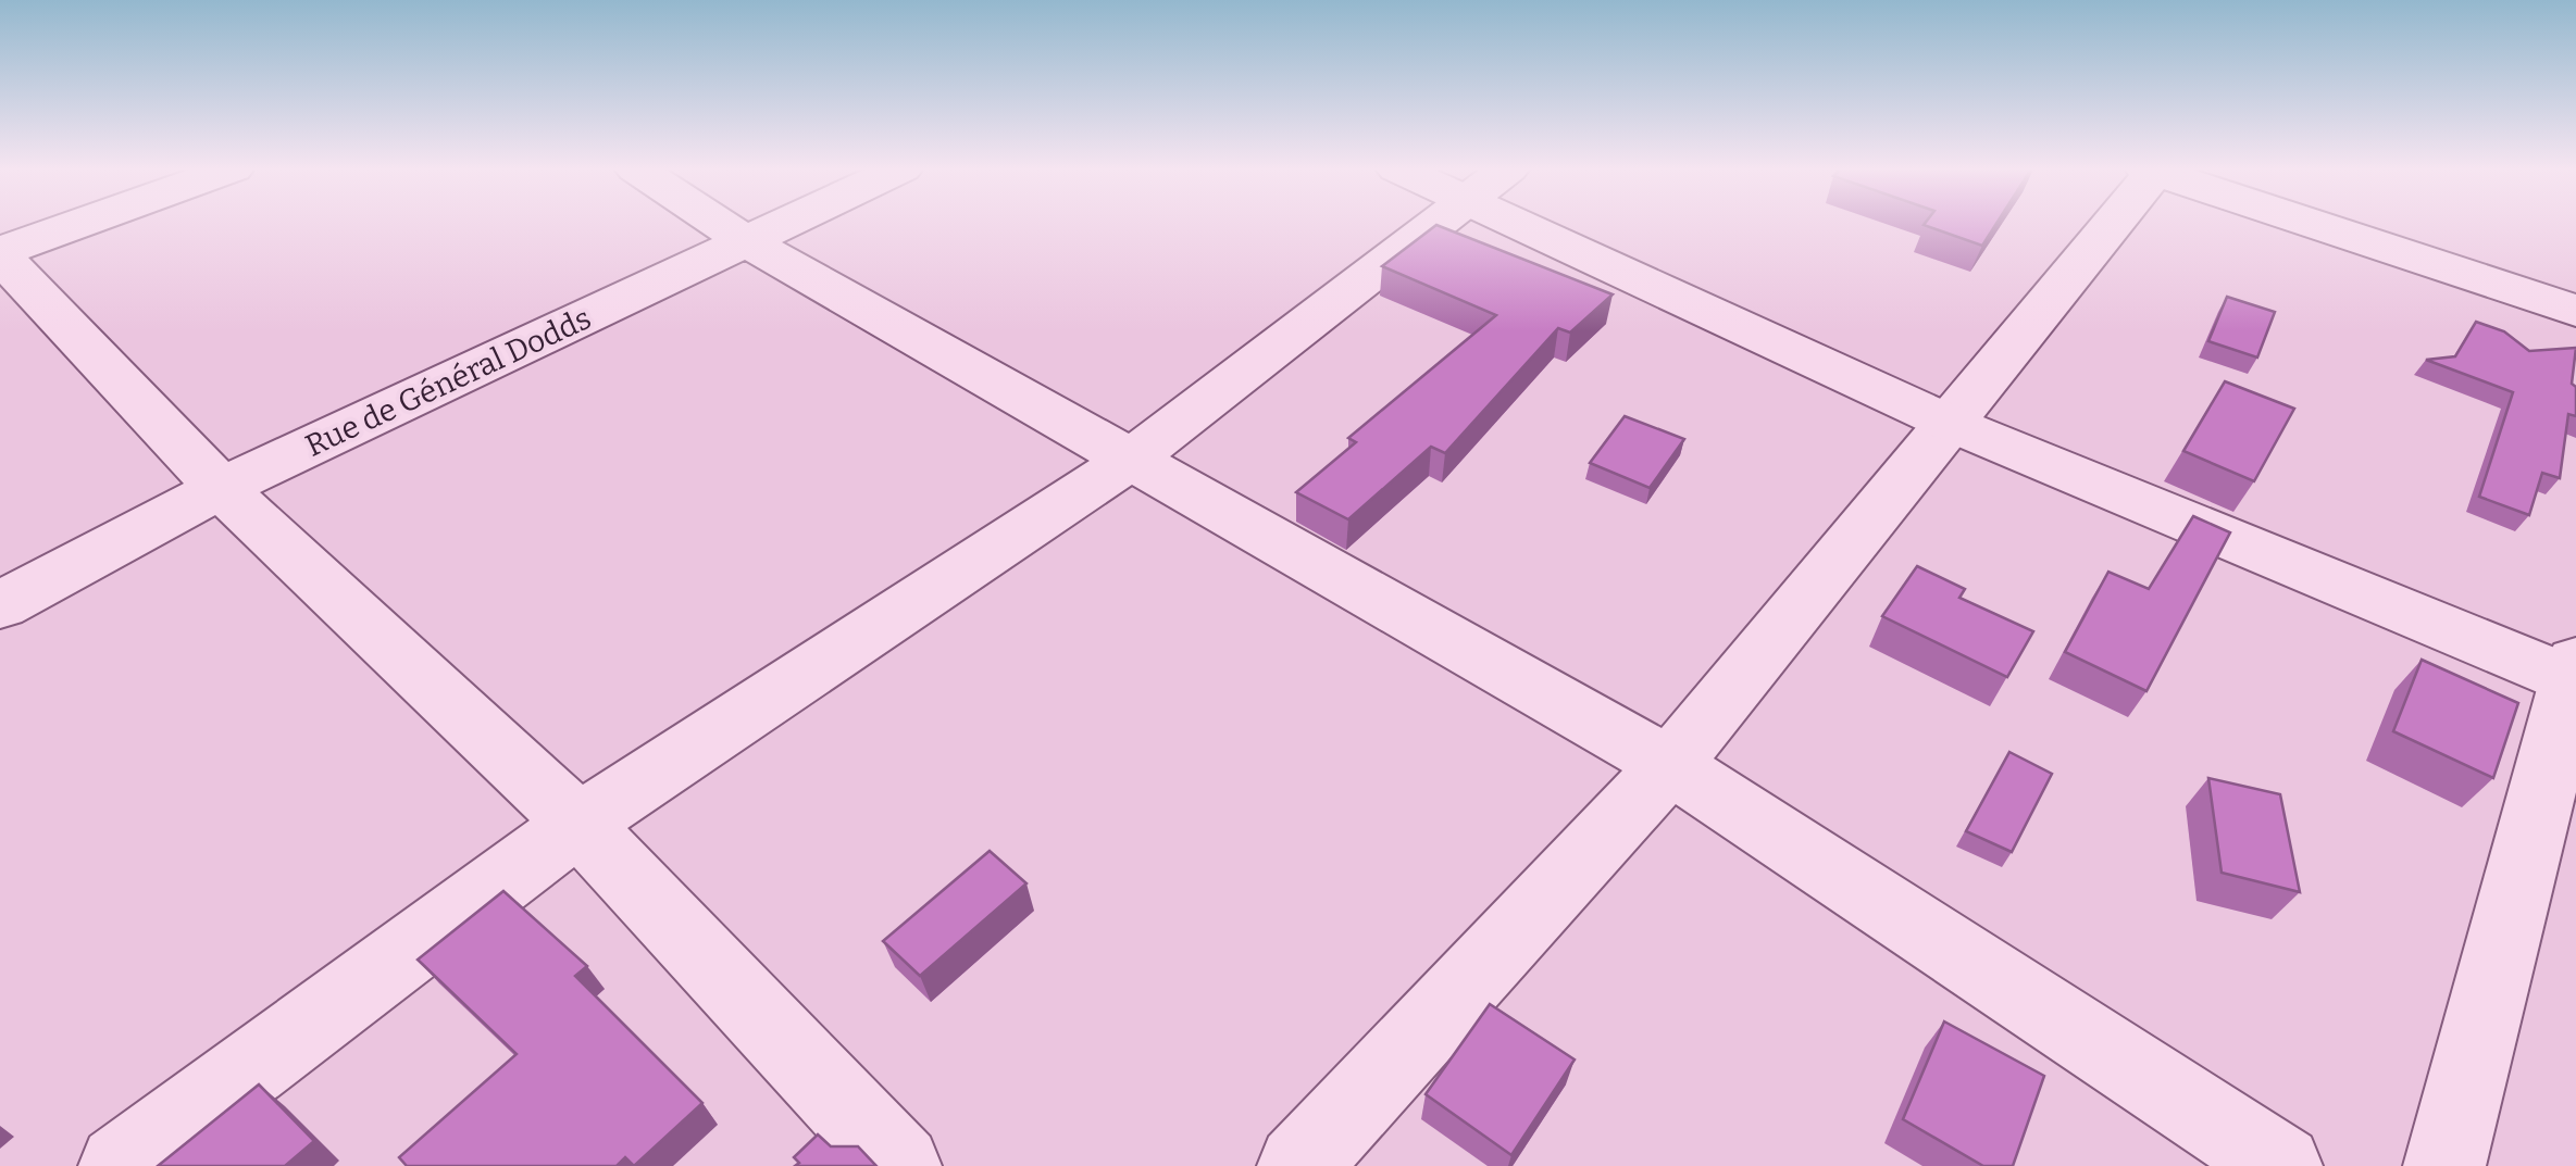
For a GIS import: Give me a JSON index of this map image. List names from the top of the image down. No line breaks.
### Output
{"streets":{"street":["Rue de Général Dodds"]}}
